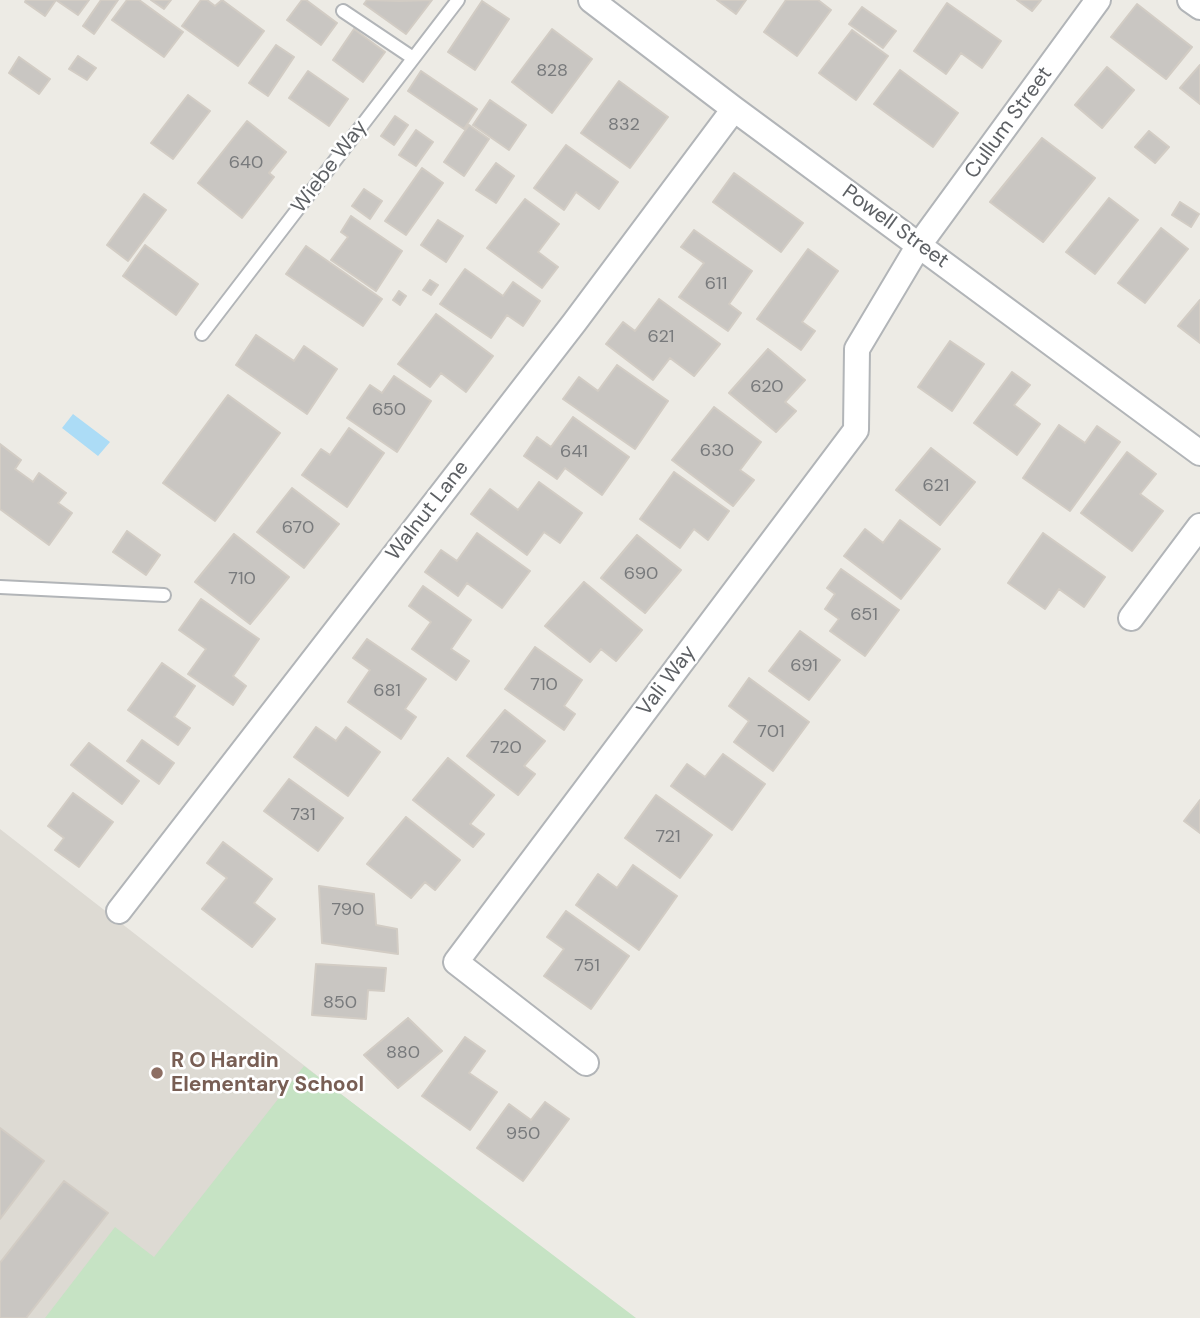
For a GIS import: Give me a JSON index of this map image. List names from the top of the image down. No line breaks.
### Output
{"streets":{"street":["Cullum Street","Powell Street","Walnut Lane","Vali Way"],"lane":["Wiebe Way"]},"crossings":[["Cullum Street","Powell Street"],["Cullum Street","Vali Way"],["Powell Street","Walnut Lane"],["Powell Street","Vali Way"]],"places":["R O Hardin Elementary School"],"house_numbers":["828","832","640","611","621","620","650","630","641","621","670","690","710","651","691","710","681","701","720","731","721","790","751","850","880","950"]}
